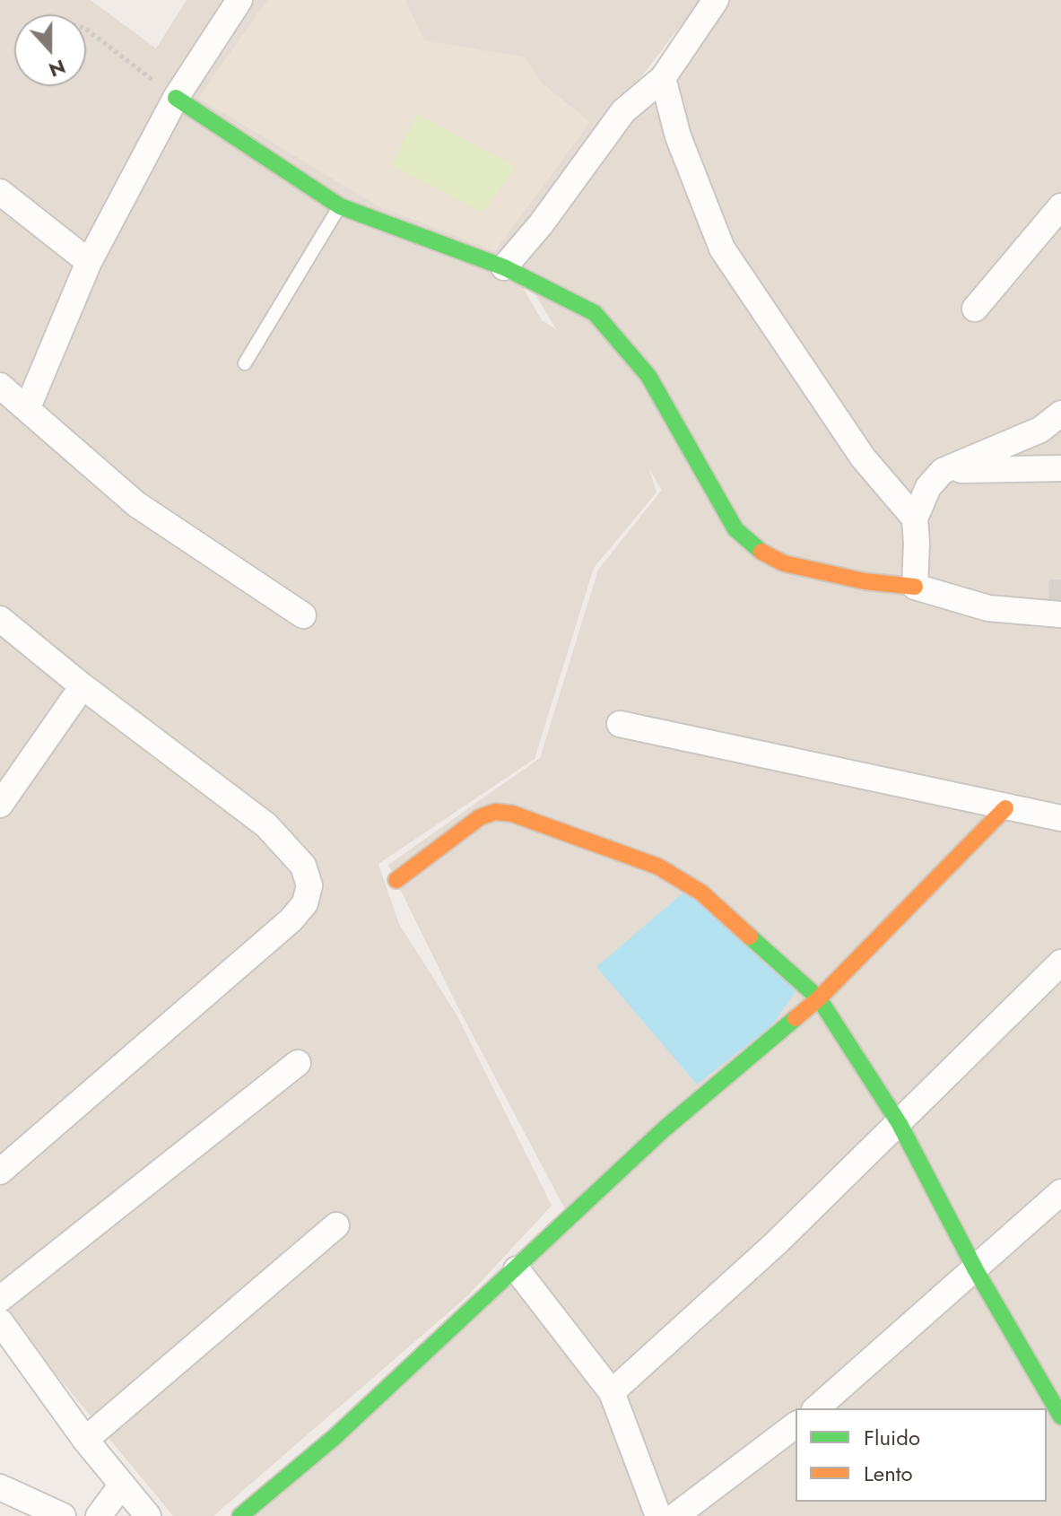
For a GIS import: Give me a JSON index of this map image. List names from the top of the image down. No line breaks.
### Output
{"legend":["Fluido","Lento"],"north":"bottom"}
